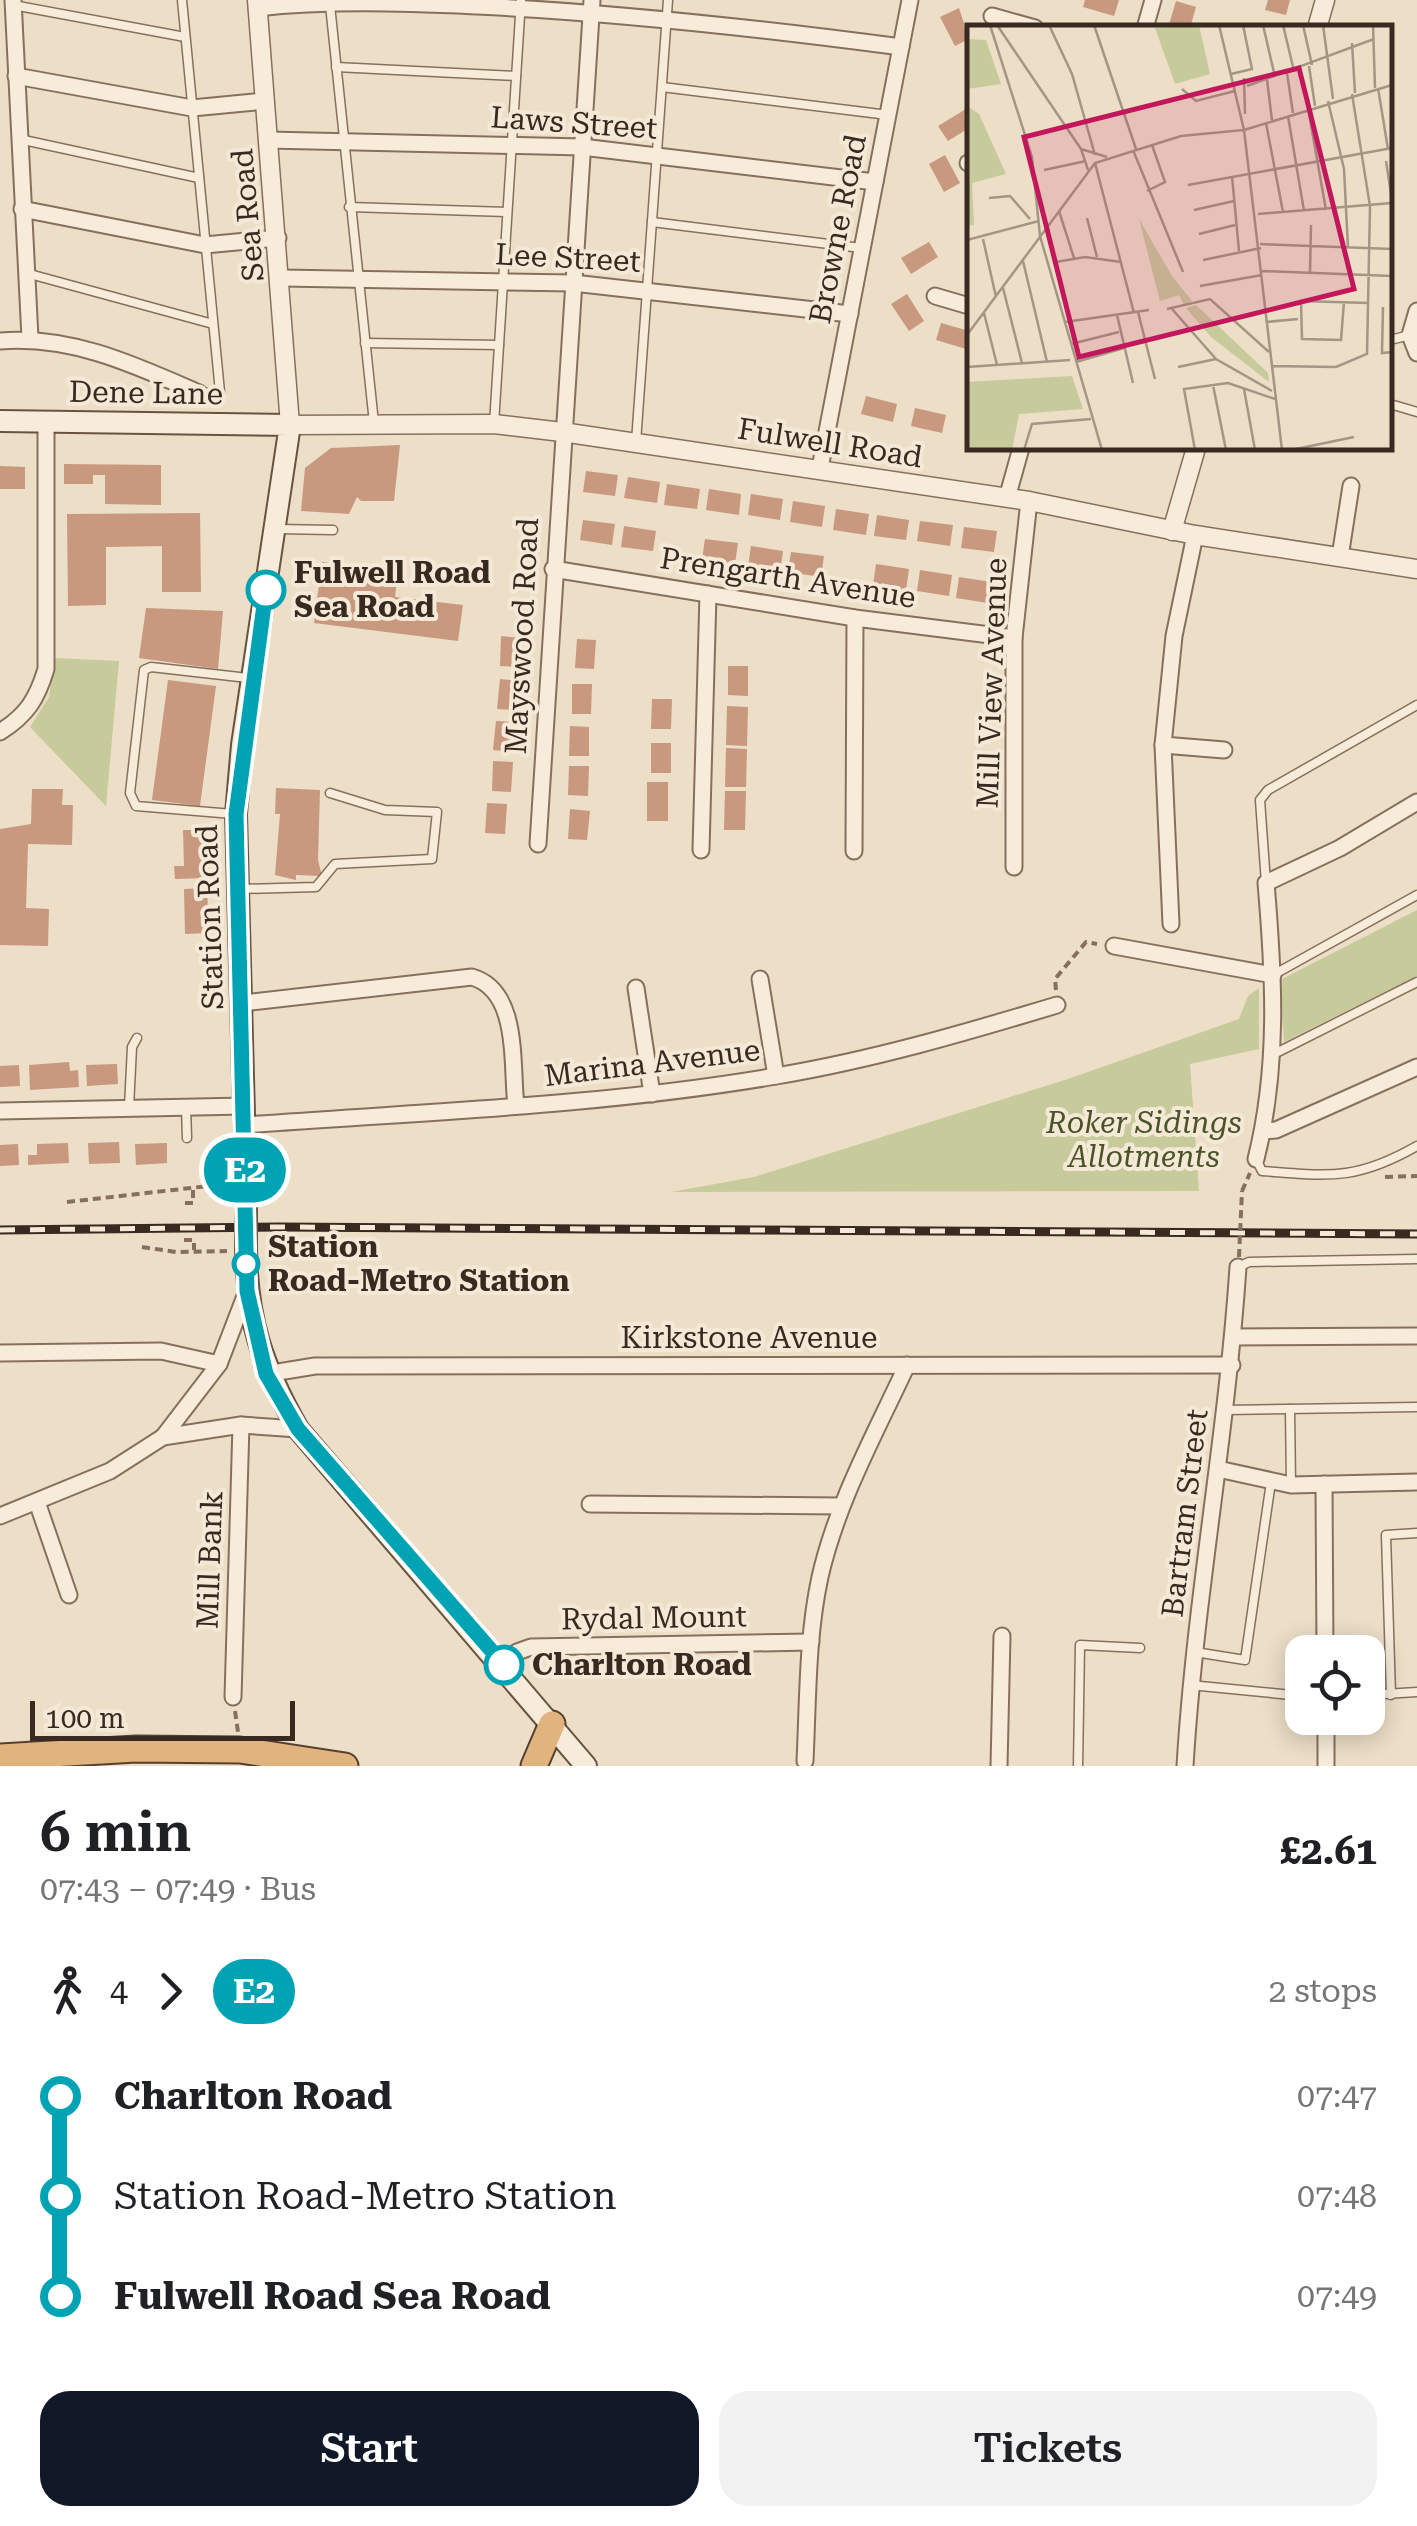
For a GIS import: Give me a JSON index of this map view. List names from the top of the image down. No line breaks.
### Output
{"streets":{"main road":["Dene Lane","Station Road"],"street":["Laws Street","Sea Road","Browne Road","Lee Street","Fulwell Road","Prengarth Avenue","Mayswood Road","Mill View Avenue","Marina Avenue","Kirkstone Avenue","Bartram Street","Mill Bank","Rydal Mount"]},"crossings":[["Laws Street","Sea Road"],["Laws Street","Browne Road"],["Laws Street","Mayswood Road"],["Sea Road","Lee Street"],["Sea Road","Dene Lane"],["Sea Road","Fulwell Road"],["Sea Road","Station Road"],["Browne Road","Lee Street"],["Browne Road","Fulwell Road"],["Lee Street","Mayswood Road"],["Dene Lane","Fulwell Road"],["Dene Lane","Station Road"],["Fulwell Road","Mayswood Road"],["Fulwell Road","Mill View Avenue"],["Fulwell Road","Station Road"],["Prengarth Avenue","Mayswood Road"],["Prengarth Avenue","Mill View Avenue"],["Station Road","Marina Avenue"],["Kirkstone Avenue","Bartram Street"]],"parks":["Roker Sidings Allotments"],"places":["Fulwell Road Sea Road","Station Road-Metro Station","Charlton Road"],"lines":["bus line E2"],"scale_bar":"100 m","page":{"on_map":"E2","scale":"100 m","heading":["6 min","07:43 – 07:49 · Bus","£2.61"],"legs":["4","E2","2 stops"],"list":[{"name":"Charlton Road","value":"07:47"},{"name":"Station Road-Metro Station","value":"07:48"},{"name":"Fulwell Road Sea Road","value":"07:49"}],"buttons":["Start","Tickets"]}}
